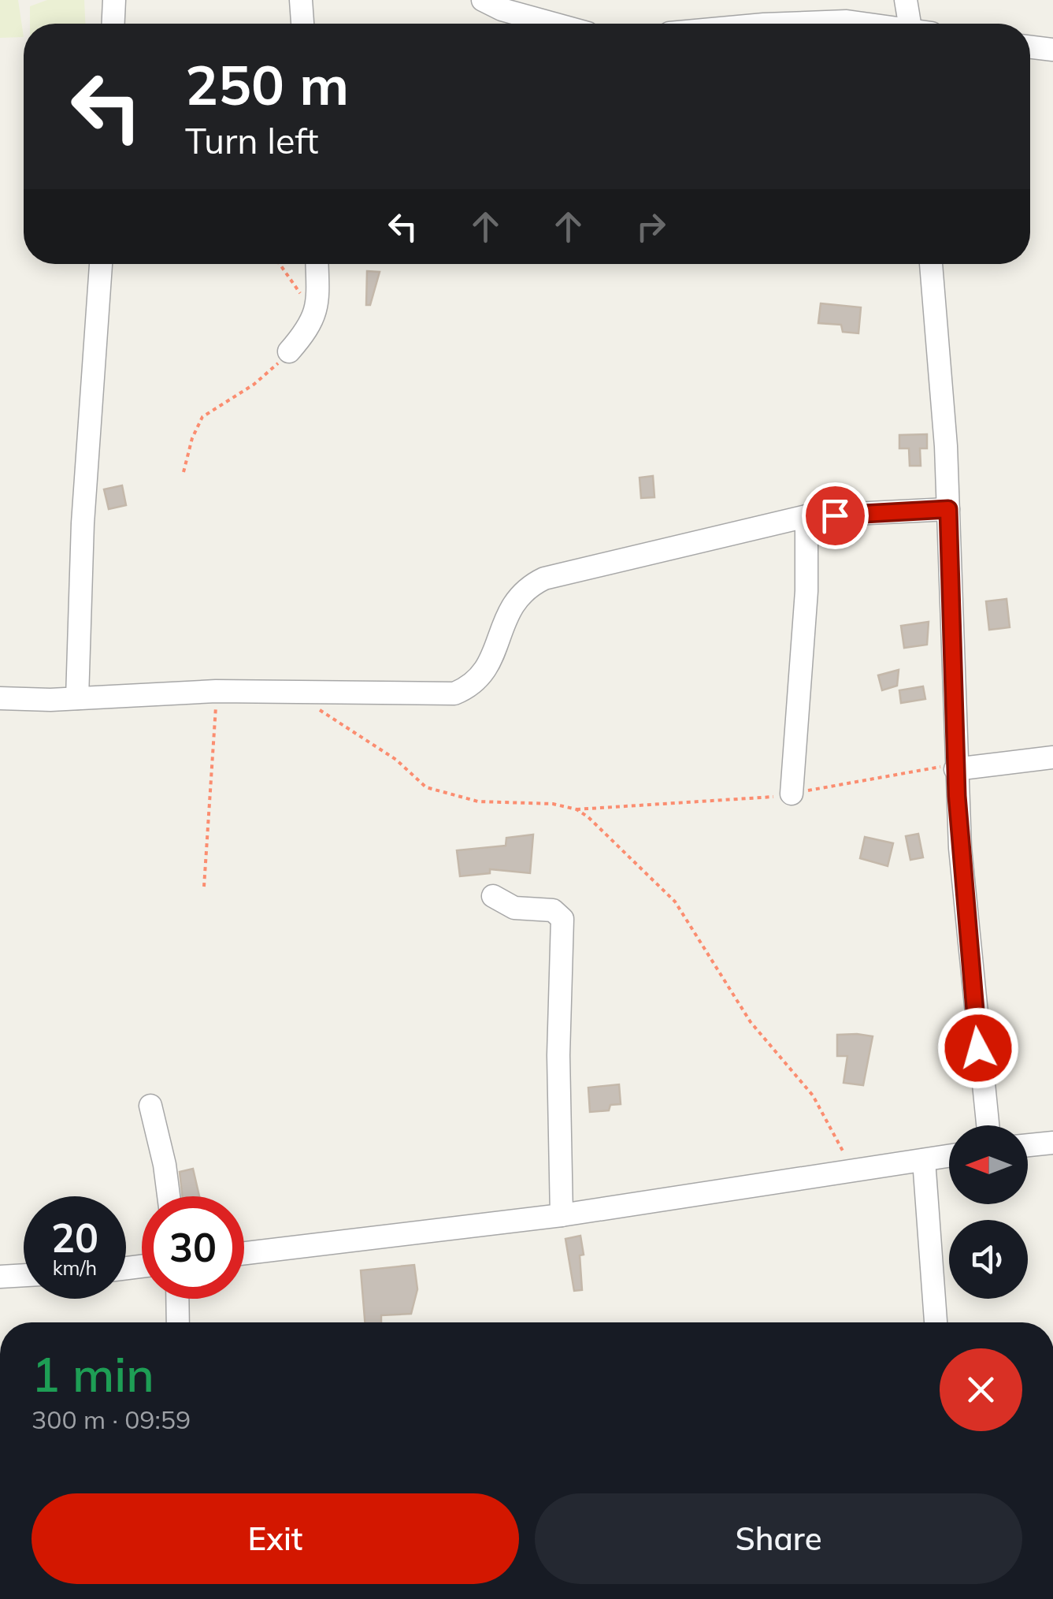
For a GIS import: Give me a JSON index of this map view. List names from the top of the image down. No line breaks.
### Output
{"north":"left","page":{"turn":["250 m","Turn left"],"speed":"20 km/h","limit":"30","heading":["1 min","300 m · 09:59"],"buttons":["Exit","Share"]}}
